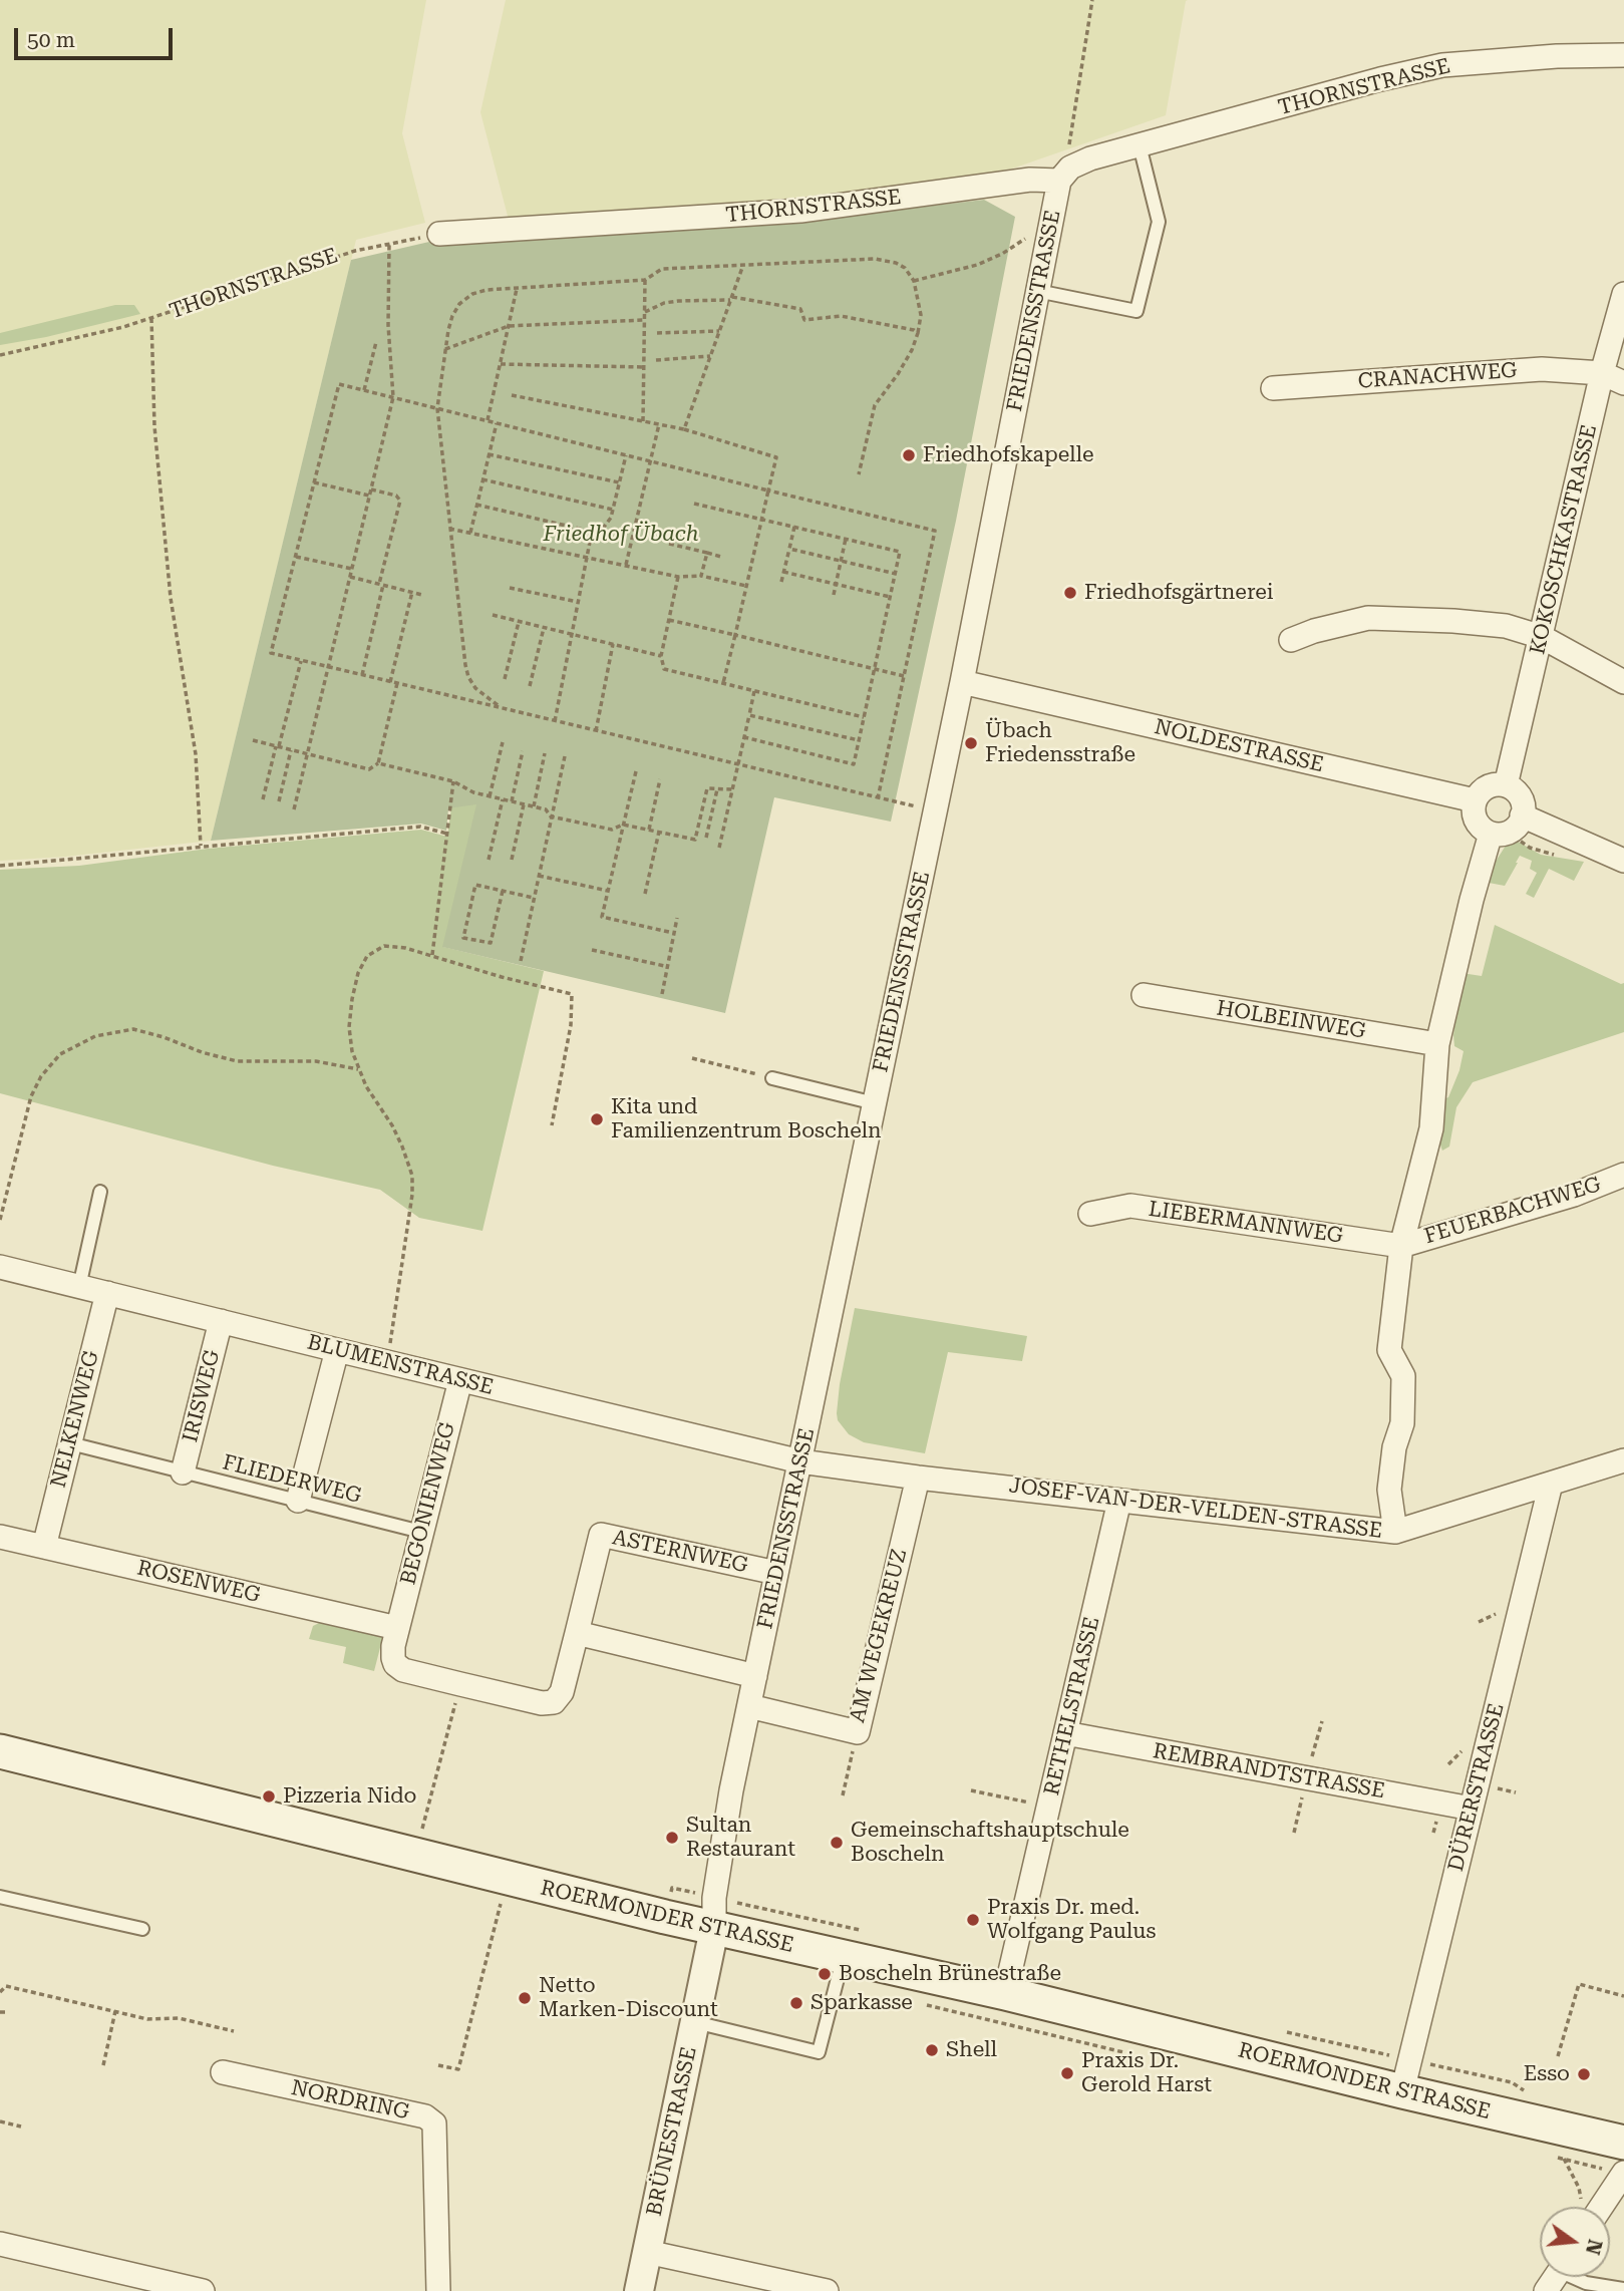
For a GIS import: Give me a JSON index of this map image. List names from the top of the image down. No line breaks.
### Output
{"streets":{"main road":["ROERMONDER STRASSE"],"street":["THORNSTRASSE","FRIEDENSSTRASSE","CRANACHWEG","KOKOSCHKASTRASSE","NOLDESTRASSE","HOLBEINWEG","FEUERBACHWEG","LIEBERMANNWEG","BLUMENSTRASSE","IRISWEG","NELKENWEG","BEGONIENWEG","JOSEF-VAN-DER-VELDEN-STRASSE","ASTERNWEG","ROSENWEG","AM WEGEKREUZ","RETHELSTRASSE","REMBRANDTSTRASSE","DÜRERSTRASSE","NORDRING","BRÜNESTRASSE"],"lane":["FLIEDERWEG"]},"crossings":[["THORNSTRASSE","FRIEDENSSTRASSE"],["FRIEDENSSTRASSE","NOLDESTRASSE"],["FRIEDENSSTRASSE","BLUMENSTRASSE"],["FRIEDENSSTRASSE","JOSEF-VAN-DER-VELDEN-STRASSE"],["FRIEDENSSTRASSE","ASTERNWEG"],["FRIEDENSSTRASSE","AM WEGEKREUZ"],["FRIEDENSSTRASSE","ROERMONDER STRASSE"],["FRIEDENSSTRASSE","BRÜNESTRASSE"],["CRANACHWEG","KOKOSCHKASTRASSE"],["KOKOSCHKASTRASSE","NOLDESTRASSE"],["FEUERBACHWEG","LIEBERMANNWEG"],["BLUMENSTRASSE","IRISWEG"],["BLUMENSTRASSE","NELKENWEG"],["BLUMENSTRASSE","BEGONIENWEG"],["BLUMENSTRASSE","JOSEF-VAN-DER-VELDEN-STRASSE"],["IRISWEG","FLIEDERWEG"],["NELKENWEG","FLIEDERWEG"],["NELKENWEG","ROSENWEG"],["FLIEDERWEG","BEGONIENWEG"],["BEGONIENWEG","ROSENWEG"],["JOSEF-VAN-DER-VELDEN-STRASSE","AM WEGEKREUZ"],["JOSEF-VAN-DER-VELDEN-STRASSE","RETHELSTRASSE"],["JOSEF-VAN-DER-VELDEN-STRASSE","DÜRERSTRASSE"],["RETHELSTRASSE","REMBRANDTSTRASSE"],["RETHELSTRASSE","ROERMONDER STRASSE"],["REMBRANDTSTRASSE","DÜRERSTRASSE"],["DÜRERSTRASSE","ROERMONDER STRASSE"],["ROERMONDER STRASSE","BRÜNESTRASSE"]],"parks":["Friedhof Übach"],"places":["Friedhofskapelle","Friedhofsgärtnerei","Übach Friedensstraße","Kita und Familienzentrum Boscheln","Pizzeria Nido","Sultan Restaurant","Gemeinschaftshauptschule Boscheln","Praxis Dr. med. Wolfgang Paulus","Boscheln Brünestraße","Netto Marken-Discount","Sparkasse","Shell","Praxis Dr. Gerold Harst","Esso"],"scale_bar":"50 m","north":"right"}
